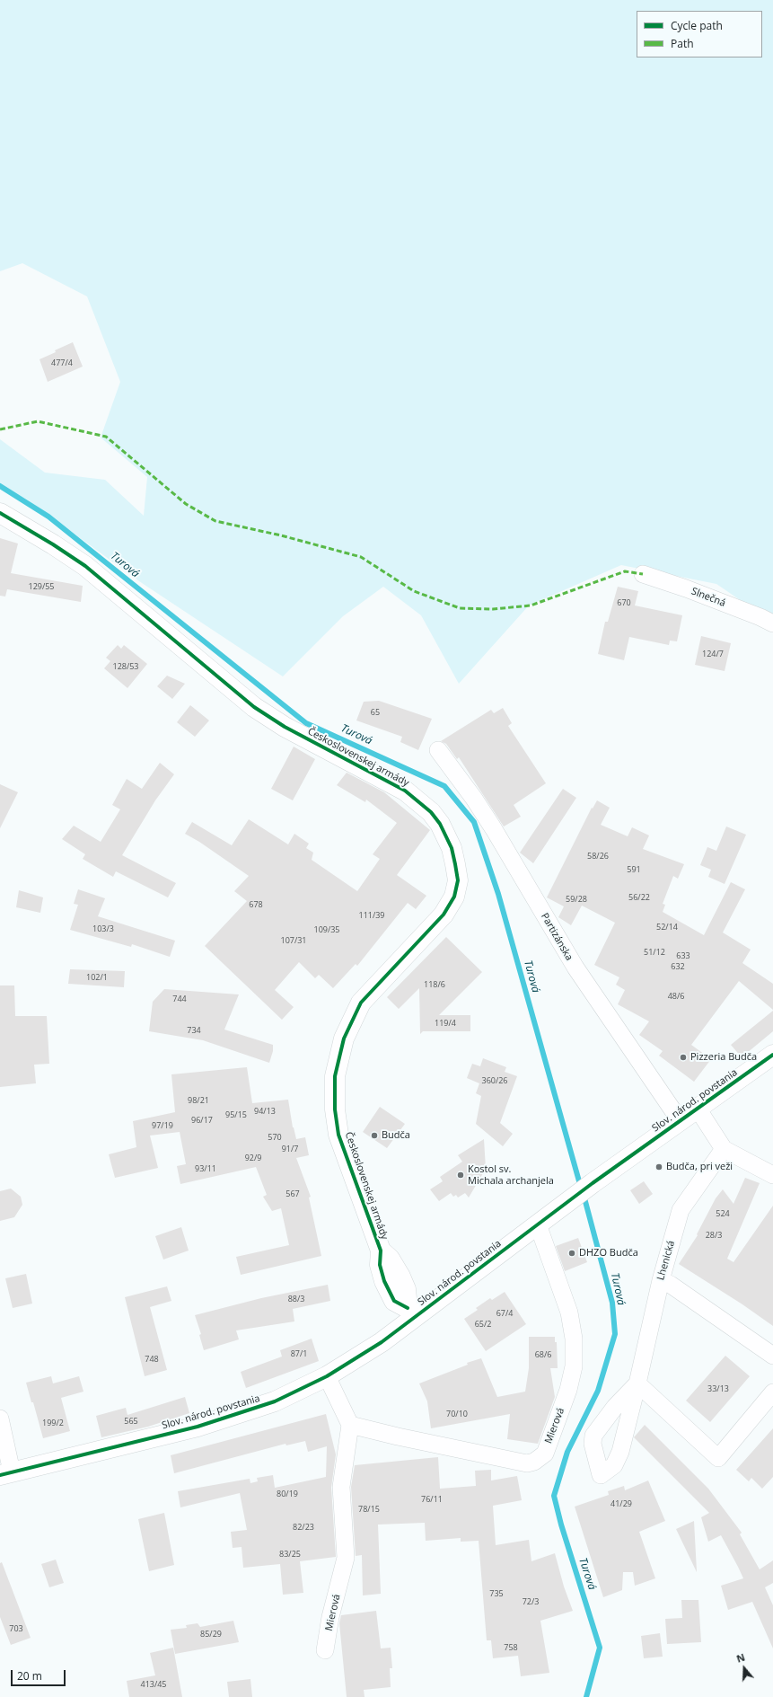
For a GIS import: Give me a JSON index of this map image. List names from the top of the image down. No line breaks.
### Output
{"streets":{"street":["Slnečná","Československej armády","Partizánska","Slov. národ. povstania","Lhenická","Mierová"]},"crossings":[["Československej armády","Slov. národ. povstania"],["Partizánska","Slov. národ. povstania"],["Slov. národ. povstania","Mierová"]],"water":["Turová"],"places":["Pizzeria Budča","Budča","Budča, pri veži","Kostol sv. Michala archanjela","DHZO Budča"],"house_numbers":["477/4","129/55","670","124/7","128/53","65","58/26","591","56/22","59/28","678","111/39","52/14","103/3","109/35","107/31","51/12","633","632","102/1","118/6","48/6","744","119/4","734","360/26","98/21","94/13","95/15","96/17","97/19","570","91/7","92/9","93/11","567","524","28/3","88/3","67/4","65/2","87/1","68/6","748","33/13","70/10","565","199/2","80/19","76/11","41/29","78/15","82/23","83/25","735","72/3","703","85/29","758","413/45"],"legend":["Cycle path","Path"],"scale_bar":"20 m","north":"top"}
